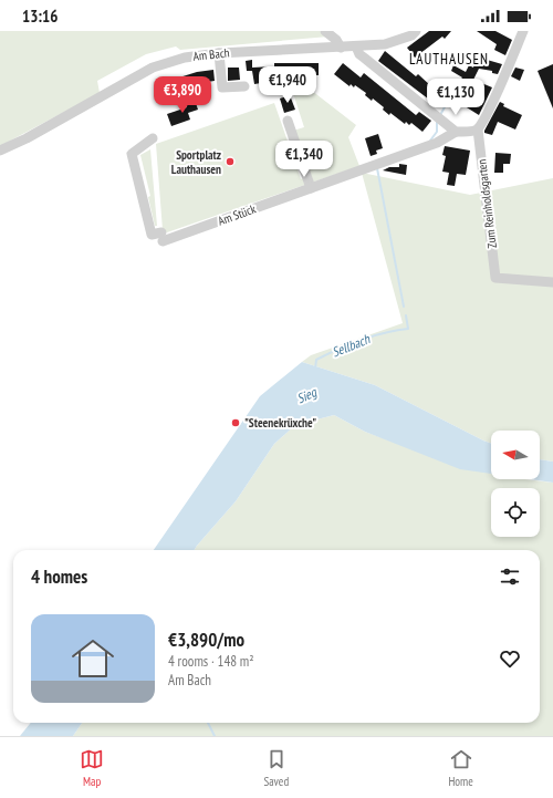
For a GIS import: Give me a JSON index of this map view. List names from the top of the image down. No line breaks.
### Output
{"streets":{"street":["Am Bach","Zum Reinholdsgarten","Am Stück"]},"districts":["LAUTHAUSEN"],"water":["Sellbach","Sieg"],"places":["Sportplatz Lauthausen","\"Steenekrüxche\""],"north":"left","page":{"status":"13:16","price":["€1,940","€3,890","€1,130","€1,340"],"heading":"4 homes","list":[{"name":"€3,890/mo","note":"4 rooms · 148 m² · Am Bach"}],"tabs":["Map","Saved","Home"]}}
